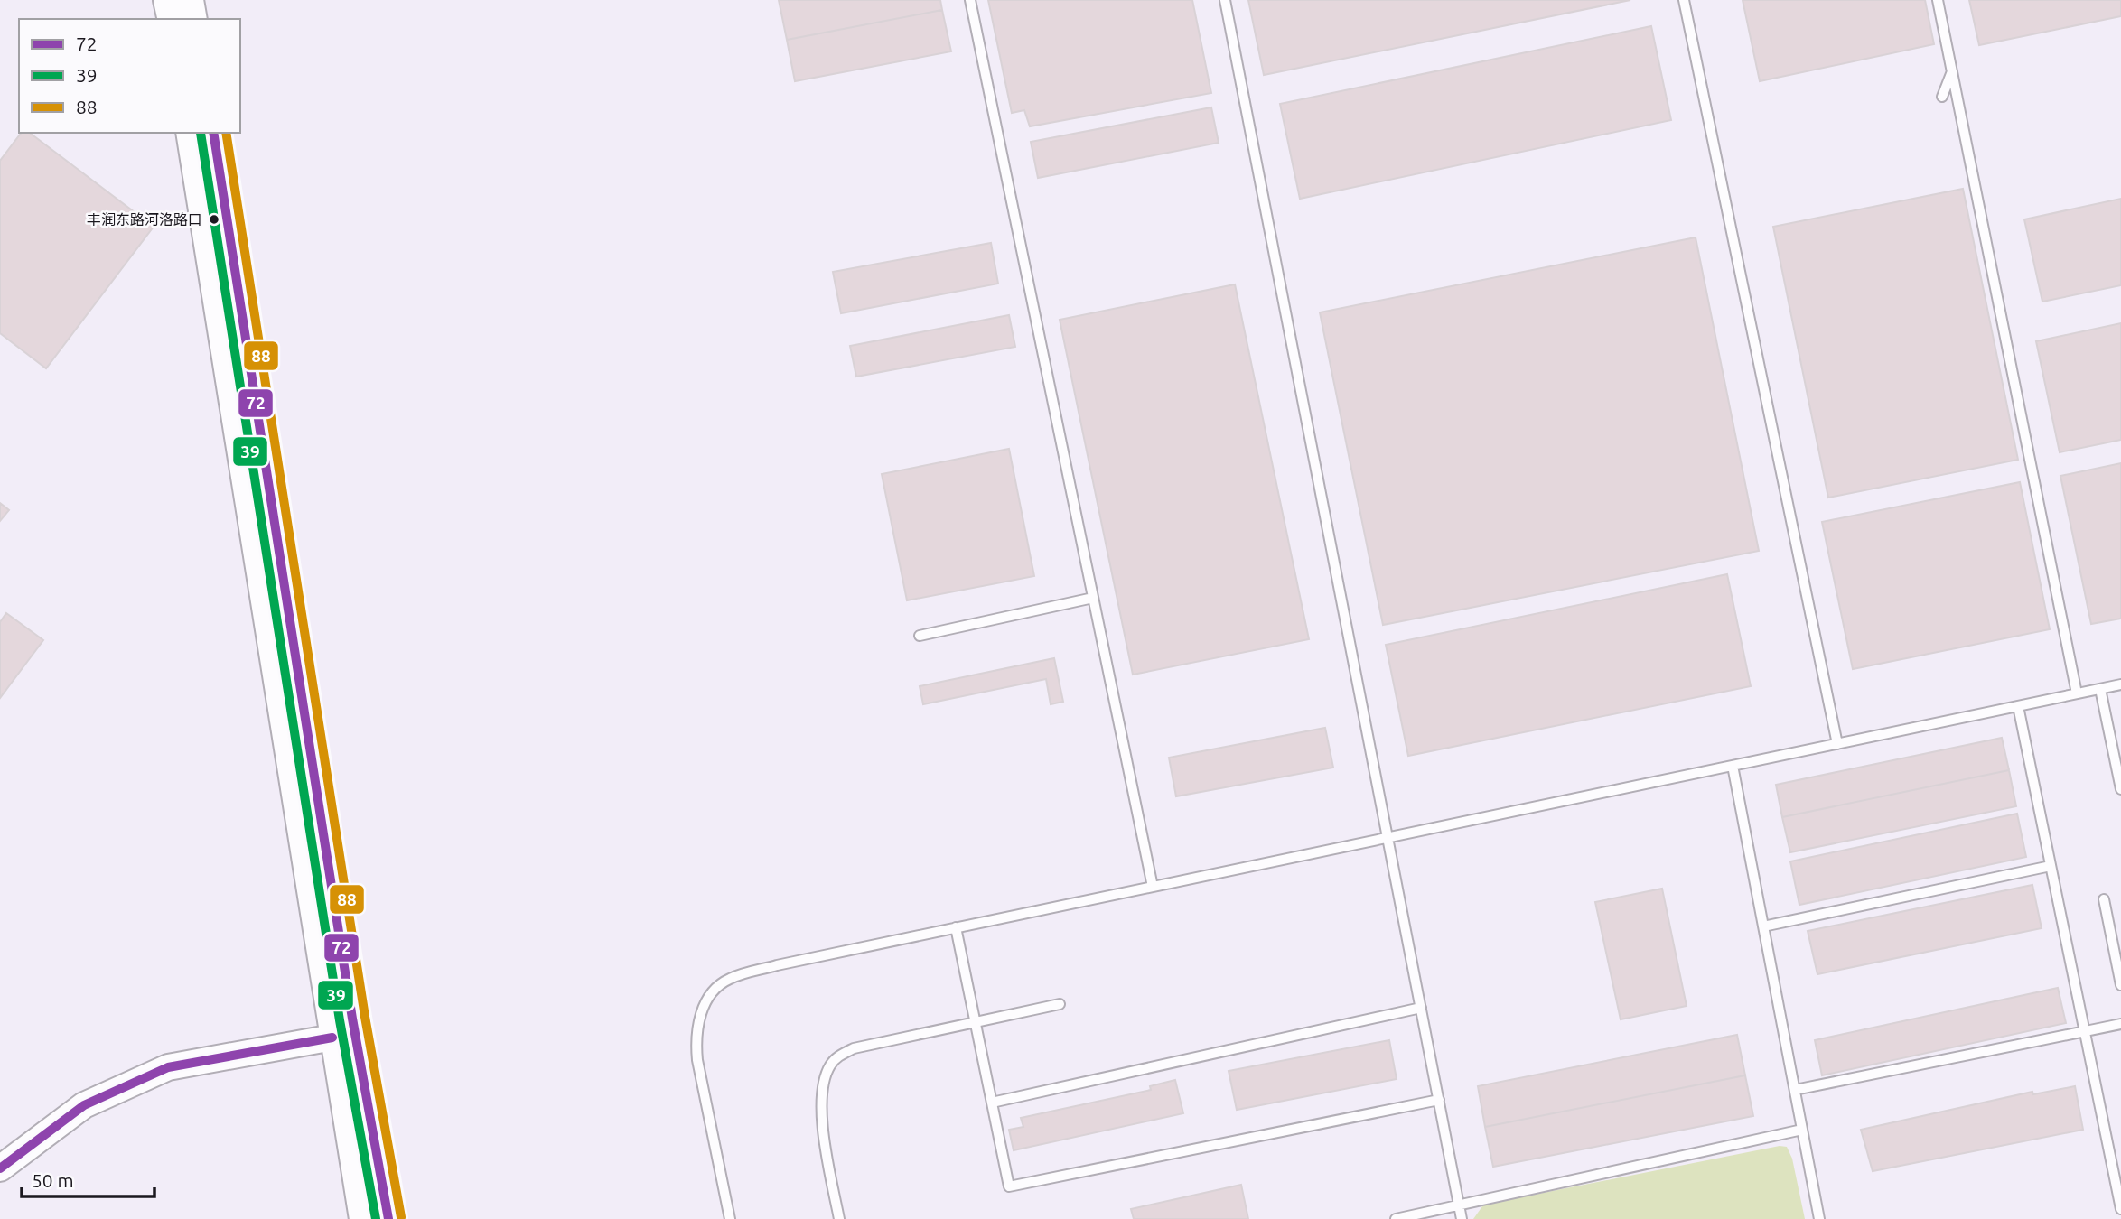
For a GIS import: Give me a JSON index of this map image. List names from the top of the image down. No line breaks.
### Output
{"places":["丰润东路河洛路口"],"lines":["transit line 72","transit line 39","transit line 88"],"legend":["72","39","88"],"scale_bar":"50 m"}
